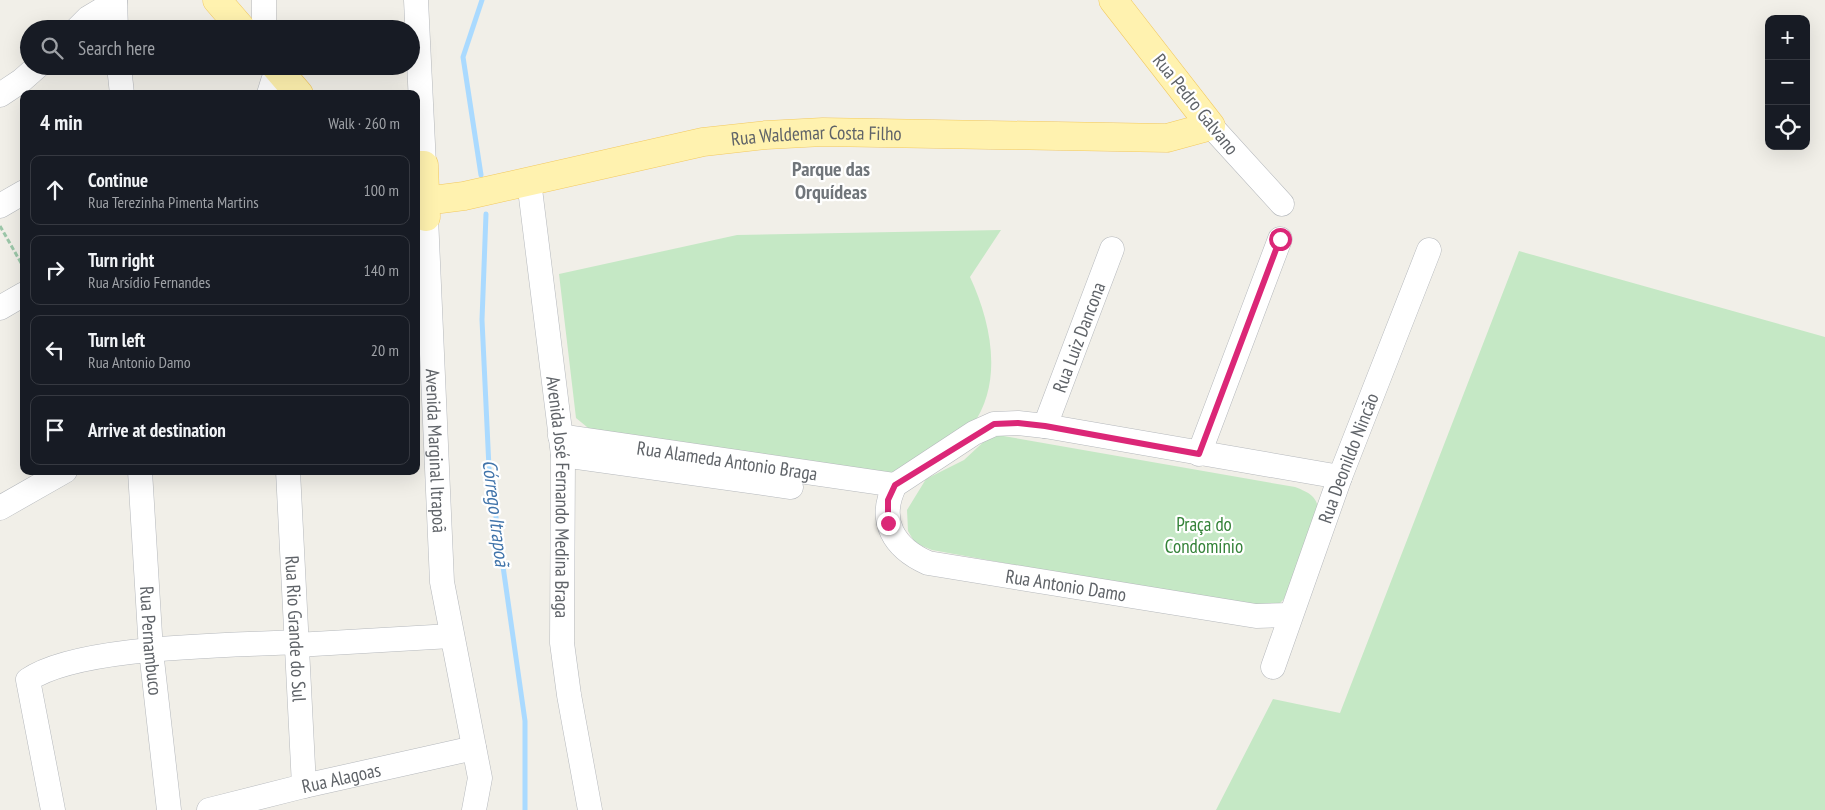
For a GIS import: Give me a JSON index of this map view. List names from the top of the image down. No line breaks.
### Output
{"streets":{"main road":["Rua Pedro Galvano","Rua Waldemar Costa Filho","Avenida Marginal Itrapoã"],"street":["Rua Luiz Dancona","Rua Deonildo Nincão","Rua Alameda Antonio Braga","Avenida José Fernando Medina Braga","Rua Antonio Damo","Rua Rio Grande do Sul","Rua Pernambuco","Rua Alagoas"]},"crossings":[["Rua Pedro Galvano","Rua Waldemar Costa Filho"],["Rua Waldemar Costa Filho","Avenida Marginal Itrapoã"],["Rua Waldemar Costa Filho","Avenida José Fernando Medina Braga"],["Avenida Marginal Itrapoã","Rua Alagoas"],["Rua Deonildo Nincão","Rua Antonio Damo"],["Rua Alameda Antonio Braga","Avenida José Fernando Medina Braga"],["Rua Alameda Antonio Braga","Rua Antonio Damo"],["Rua Rio Grande do Sul","Rua Alagoas"]],"districts":["Parque das Orquídeas"],"water":["Córrego Itrapoã"],"parks":["Praça do Condomínio"],"page":{"map_buttons":["+","−"],"search":"Search here","heading":["4 min","Walk · 260 m"],"list":[["Continue","Rua Terezinha Pimenta Martins","100 m"],["Turn right","Rua Arsídio Fernandes","140 m"],["Turn left","Rua Antonio Damo","20 m"],"Arrive at destination"]}}
